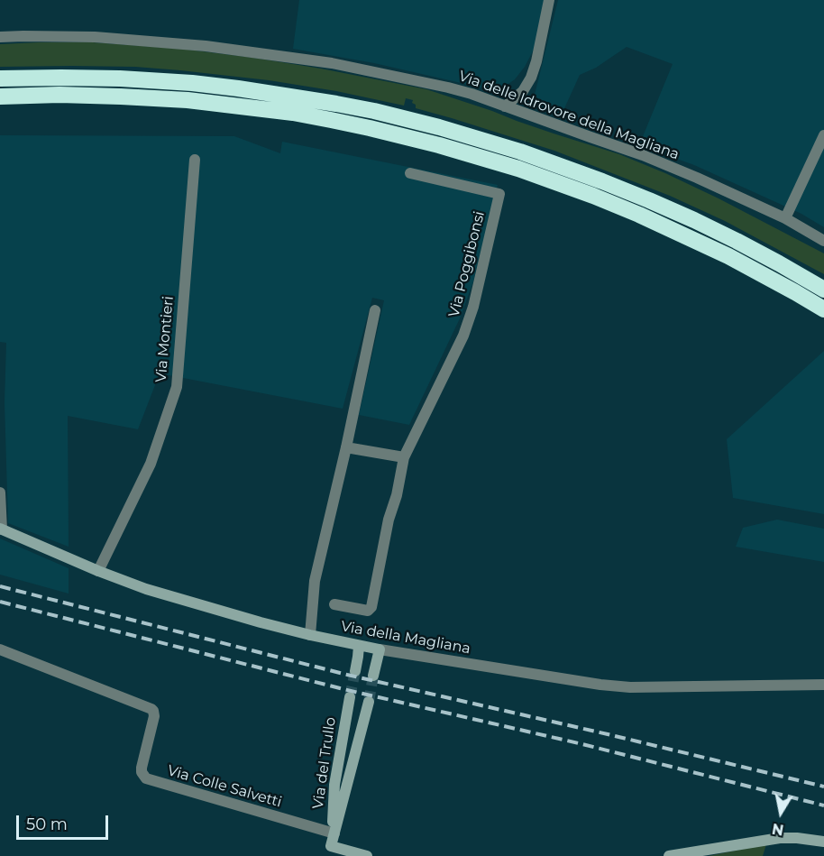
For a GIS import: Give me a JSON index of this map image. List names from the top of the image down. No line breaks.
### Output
{"streets":{"main road":["Via della Magliana","Via del Trullo"],"street":["Via delle Idrovore della Magliana","Via Poggibonsi","Via Montieri","Via Colle Salvetti"]},"crossings":[["Via Montieri","Via della Magliana"],["Via del Trullo","Via Colle Salvetti"]],"scale_bar":"50 m","north":"bottom"}
